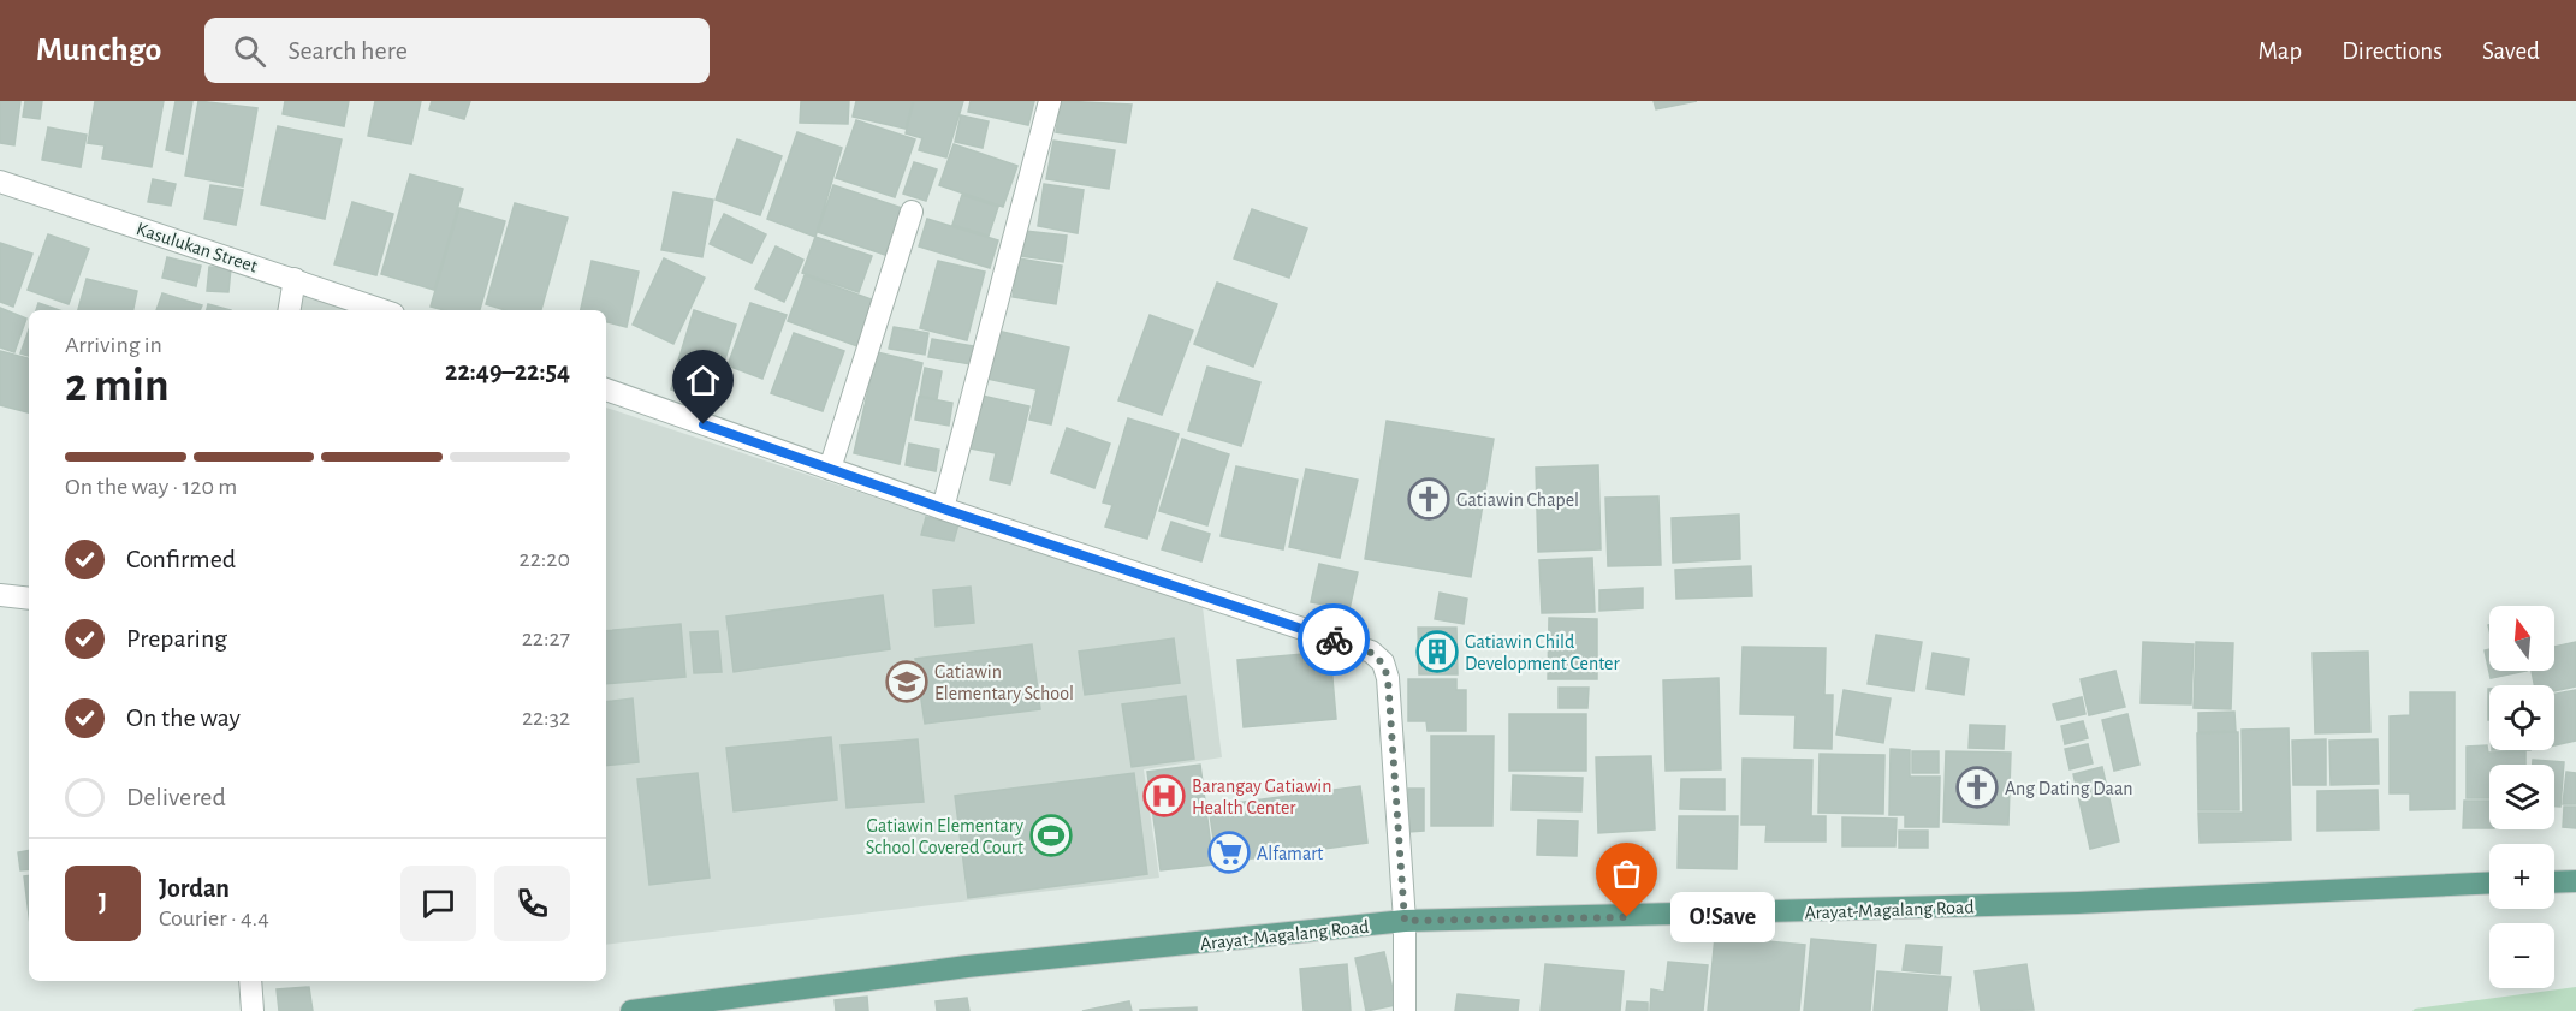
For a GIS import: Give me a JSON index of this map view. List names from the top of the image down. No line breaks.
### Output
{"streets":{"main road":["Arayat-Magalang Road"],"street":["Kasulukan Street"]},"places":{"church":["Gatiawin Chapel","Ang Dating Daan"],"building":["Gatiawin Child Development Center"],"school or university":["Gatiawin Elementary School"],"hospital":["Barangay Gatiawin Health Center"],"sports":["Gatiawin Elementary School Covered Court"],"supermarket":["Alfamart"],"other":["O!Save"]},"north":"top","page":{"header":"Munchgo","search":"Search here","nav":["Map","Directions","Saved"],"heading":["2 min","Arriving in","22:49–22:54"],"panel":["Jordan","Courier · 4.4"],"bar":"On the way · 120 m","list":[["Confirmed","22:20"],["Preparing","22:27"],["On the way","22:32"],"Delivered"],"map_buttons":["+","−"],"round":"J","bubble":"O!Save"}}
